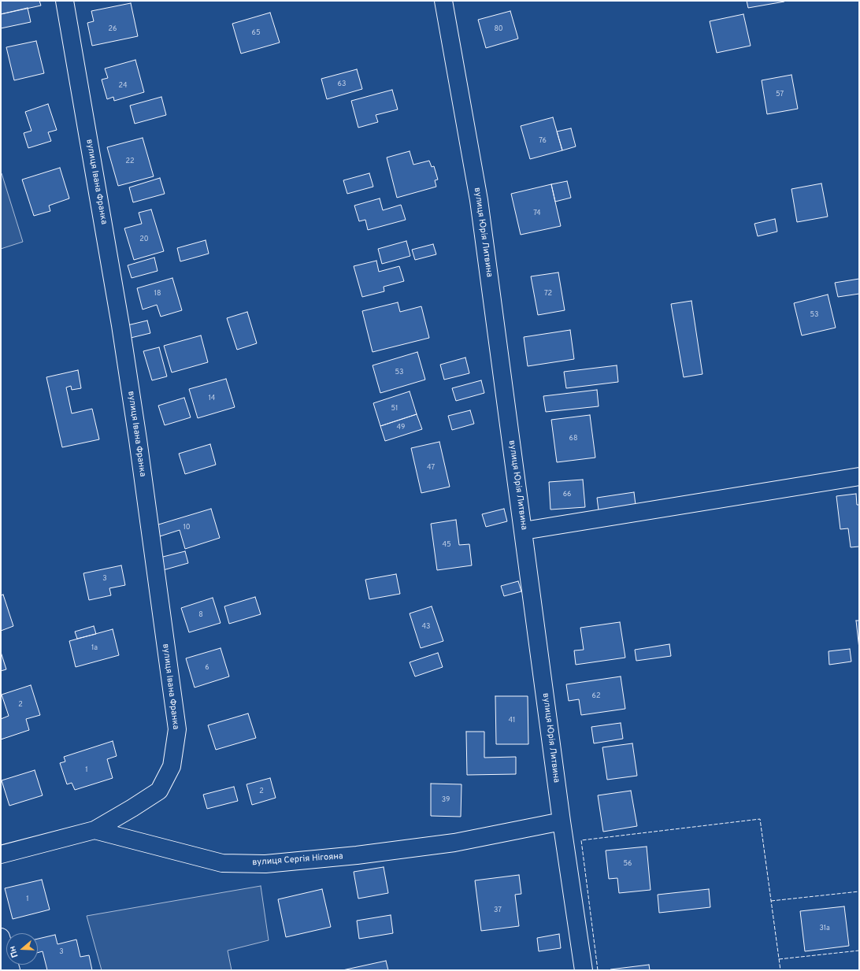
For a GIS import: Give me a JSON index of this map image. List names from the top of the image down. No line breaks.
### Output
{"streets":{"street":["вулиця Івана Франка","вулиця Юрія Литвина","вулиця Сергія Нігояна"]},"crossings":[["вулиця Івана Франка","вулиця Сергія Нігояна"],["вулиця Юрія Литвина","вулиця Сергія Нігояна"]],"house_numbers":["26","80","65","63","24","57","76","22","74","20","18","72","53","53","14","51","49","68","47","66","10","45","3","8","43","1а","6","62","2","41","1","2","39","56","1","37","31а","3"],"north":"left"}
